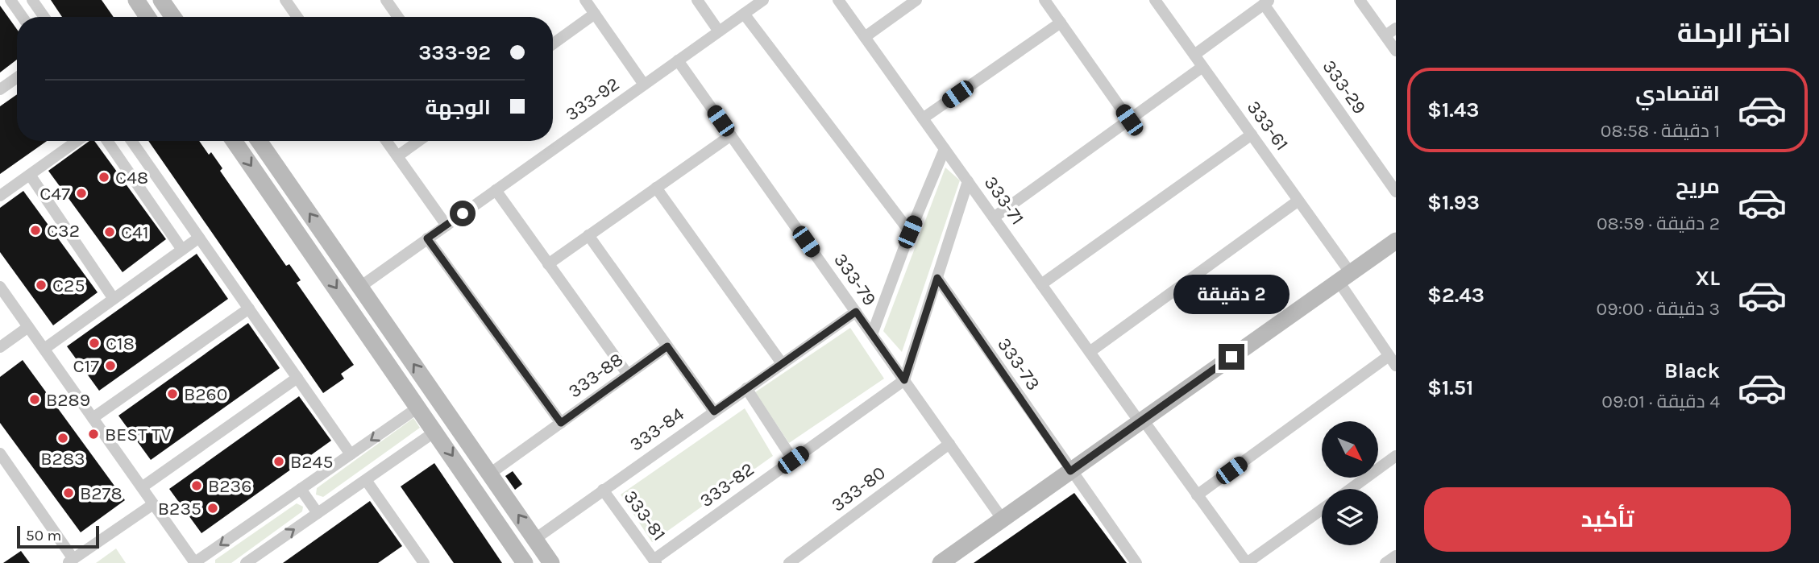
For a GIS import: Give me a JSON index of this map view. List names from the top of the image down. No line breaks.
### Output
{"streets":{"street":["333-29","333-92","333-61","333-71","333-79","333-73","333-88","333-84","333-82","333-80","333-81"]},"crossings":[["333-92","333-79"],["333-79","333-84"],["333-79","333-82"],["333-79","333-80"],["333-84","333-81"],["333-82","333-81"]],"places":["C48","C47","C32","C41","C25","C18","C17","B260","B289","BEST TV","B283","B245","B236","B278","B235"],"scale_bar":"50 m","north":"bottom right","page":{"heading":"اختر الرحلة","banner":["333-92","الوجهة"],"list":[{"name":"اقتصادي","note":"1 دقيقة · 08:58","value":"$1.43"},{"name":"مريح","note":"2 دقيقة · 08:59","value":"$1.93"},{"name":"XL","note":"3 دقيقة · 09:00","value":"$2.43"},{"name":"Black","note":"4 دقيقة · 09:01","value":"$1.51"}],"bubble":"2 دقيقة","buttons":"تأكيد","scale":"50 m"}}
